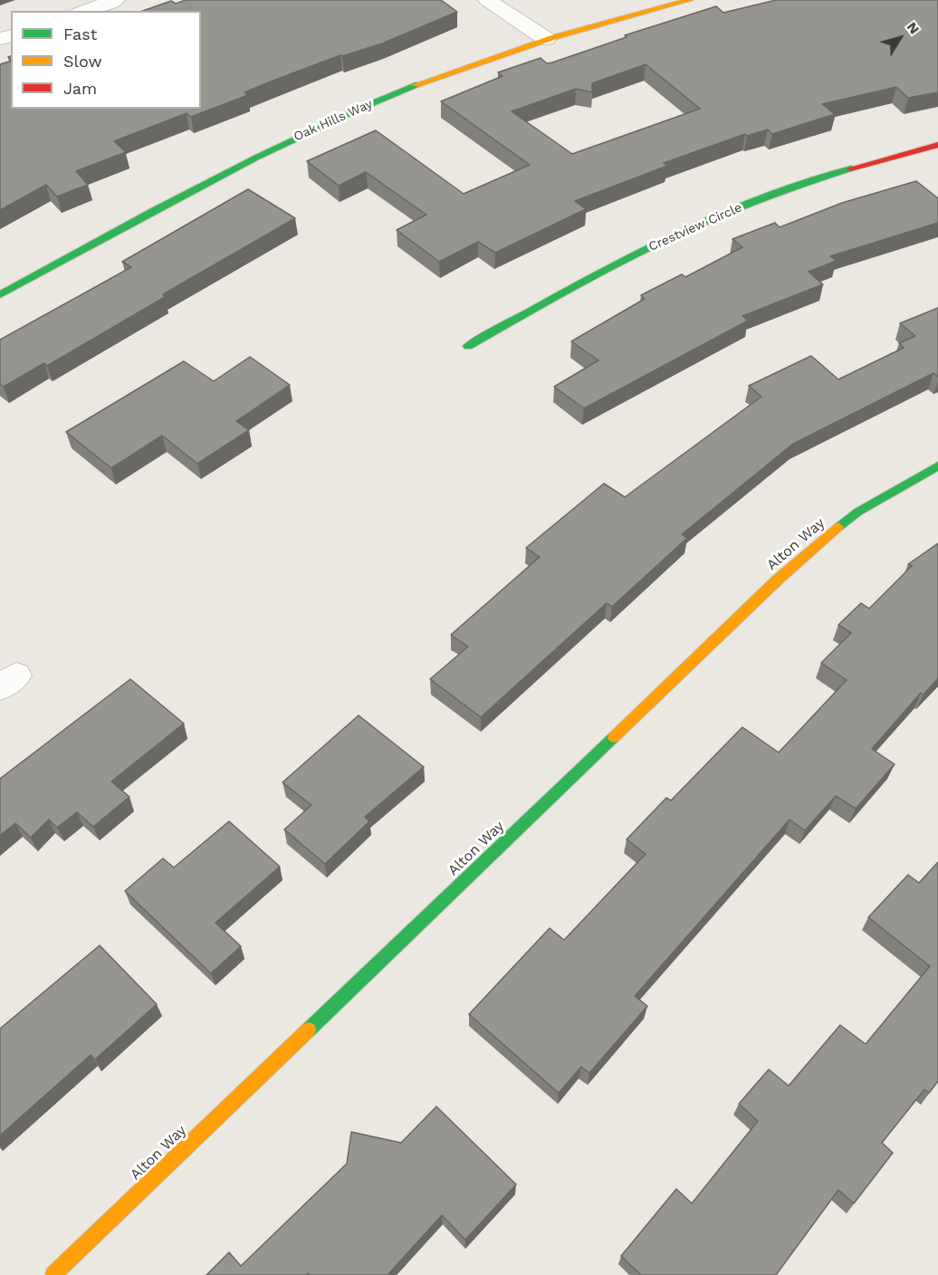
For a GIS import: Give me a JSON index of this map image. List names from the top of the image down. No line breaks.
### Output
{"streets":{"street":["Oak Hills Way","Crestview Circle","Alton Way"]},"legend":["Fast","Slow","Jam"],"north":"top right"}
